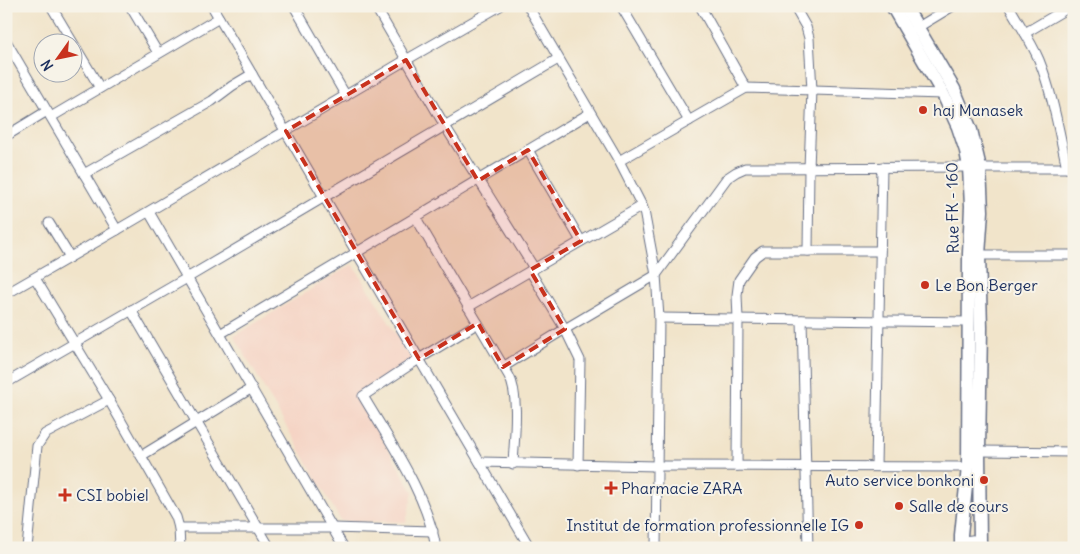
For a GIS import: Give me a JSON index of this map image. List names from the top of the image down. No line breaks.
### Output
{"streets":{"main road":["Rue FK - 160"]},"places":{"other":["haj Manasek","Le Bon Berger","Auto service bonkoni","Salle de cours","Institut de formation professionnelle IG"],"health":["Pharmacie ZARA","CSI bobiel"]},"north":"bottom left"}
